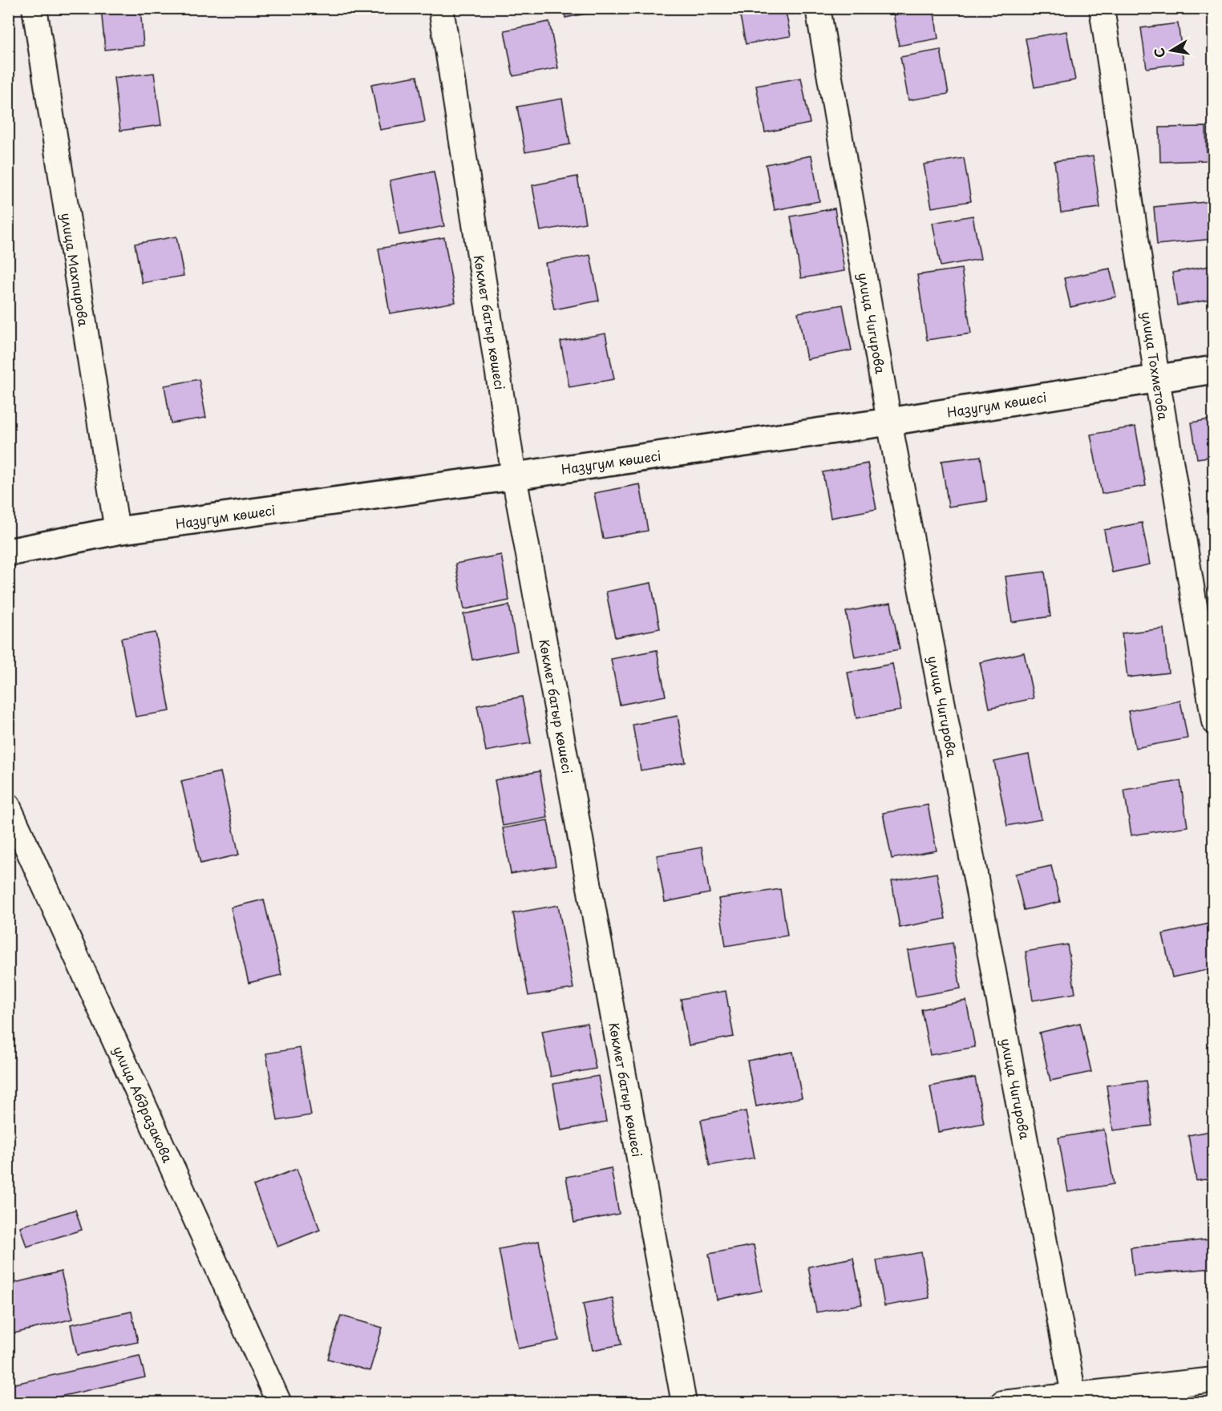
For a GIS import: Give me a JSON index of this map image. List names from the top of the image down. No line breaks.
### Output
{"streets":{"street":["улица Махпирова","Көкмет батыр көшесі","улица Чигирова","улица Тохметова","Назугум көшесі","улица Абдразакова"]},"crossings":[["улица Махпирова","Назугум көшесі"],["Көкмет батыр көшесі","Назугум көшесі"],["улица Чигирова","Назугум көшесі"],["улица Тохметова","Назугум көшесі"]],"north":"left"}
